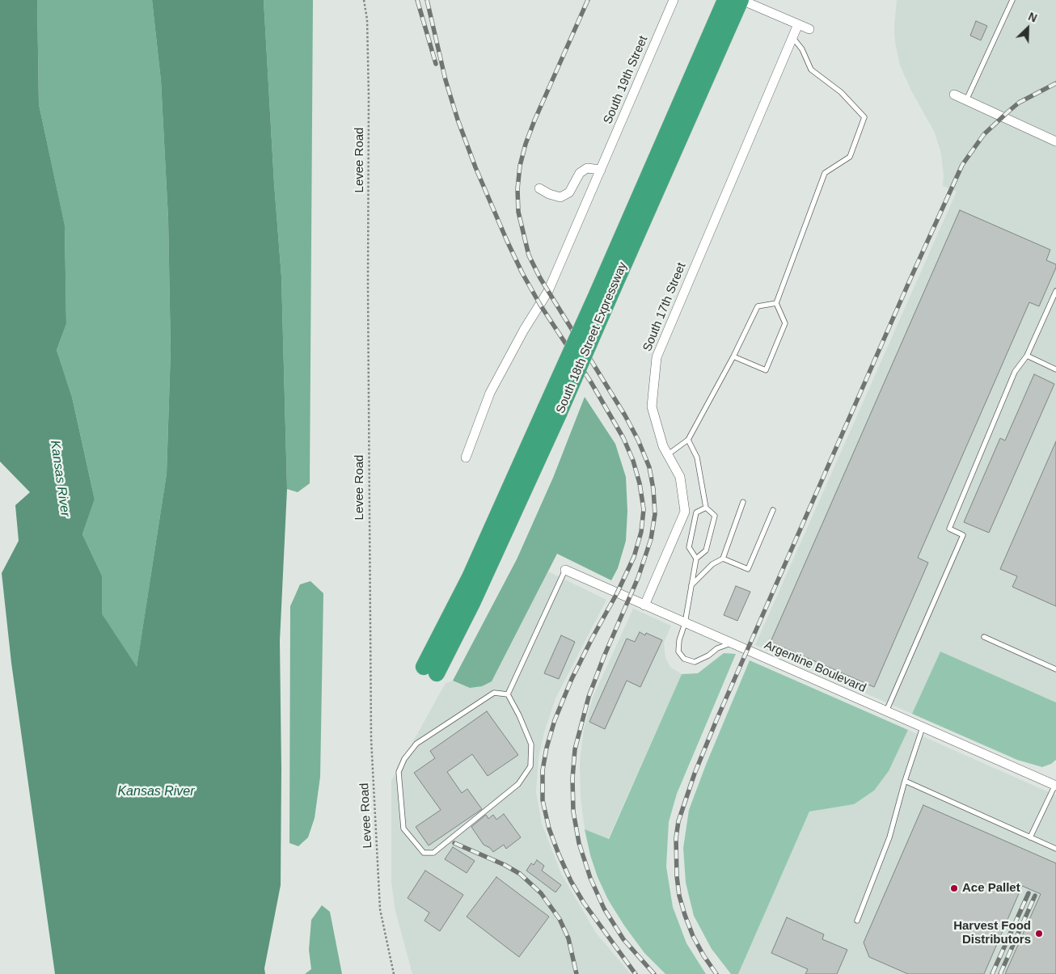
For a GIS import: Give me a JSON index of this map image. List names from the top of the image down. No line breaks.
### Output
{"streets":{"highway":["South 18th Street Expressway"],"street":["South 19th Street","South 17th Street","Argentine Boulevard"],"path":["Levee Road"]},"crossings":[["South 17th Street","Argentine Boulevard"]],"water":["Kansas River"],"places":["Ace Pallet","Harvest Food Distributors"],"north":"top right"}
